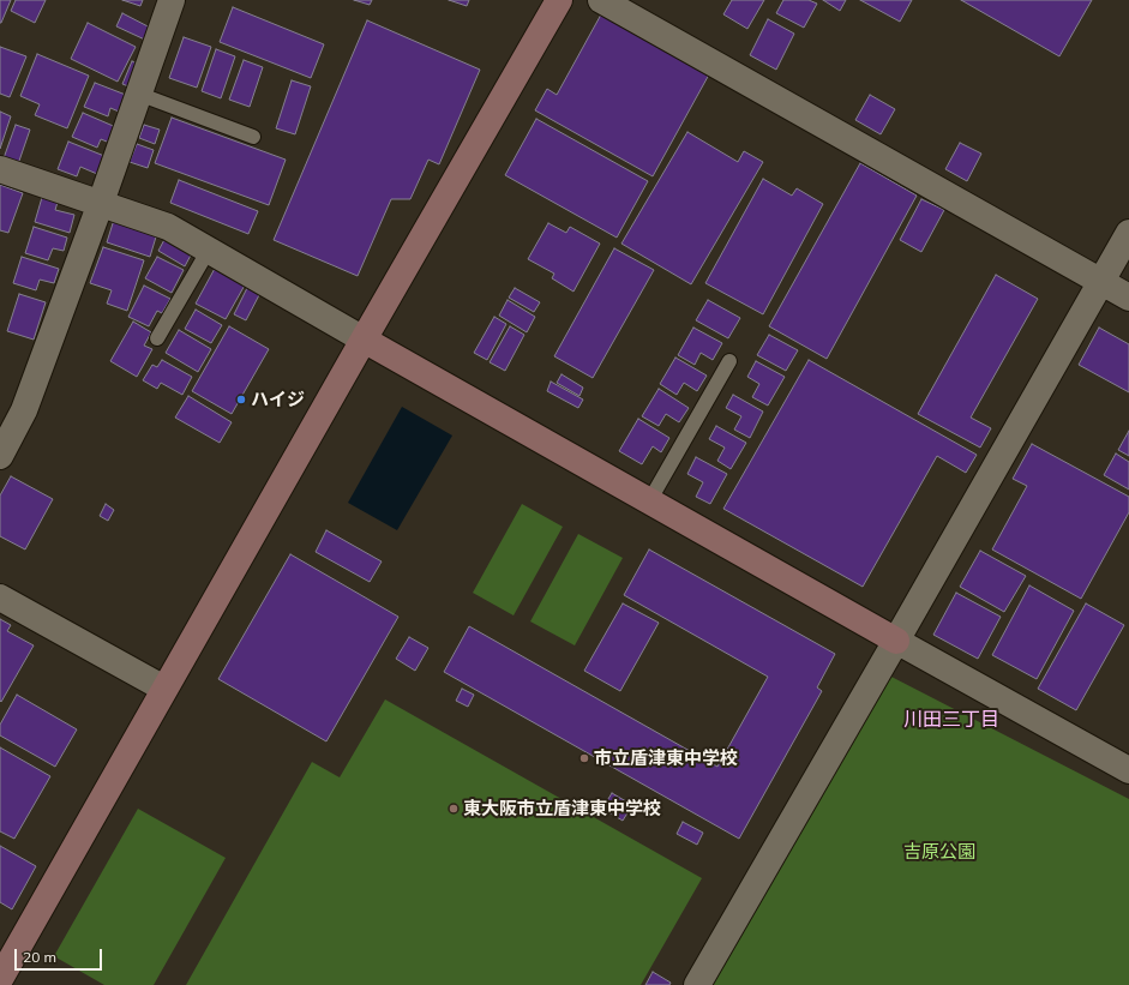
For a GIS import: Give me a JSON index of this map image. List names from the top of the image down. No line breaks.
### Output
{"districts":["川田三丁目"],"parks":["吉原公園"],"places":["ハイジ","市立盾津東中学校","東大阪市立盾津東中学校"],"scale_bar":"20 m"}
